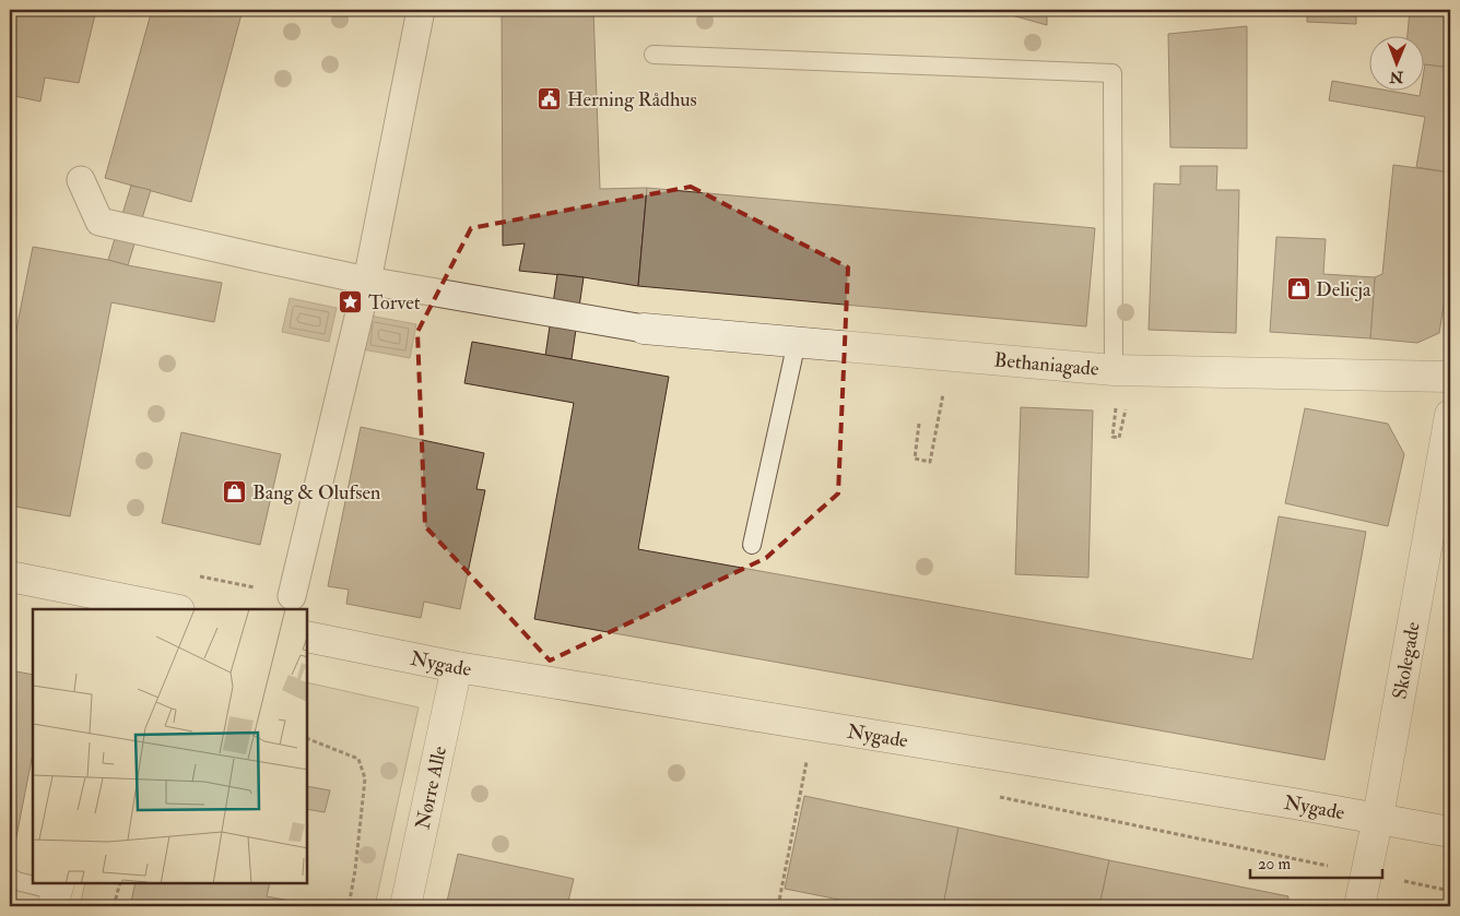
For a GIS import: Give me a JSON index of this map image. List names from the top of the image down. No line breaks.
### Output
{"streets":{"street":["Bethaniagade","Skolegade","Nygade","Nørre Alle"]},"crossings":[["Skolegade","Nygade"],["Nygade","Nørre Alle"]],"places":{"public building":["Herning Rådhus"],"shop":["Delicja","Bang & Olufsen"],"place":["Torvet"]},"scale_bar":"20 m","north":"bottom"}
